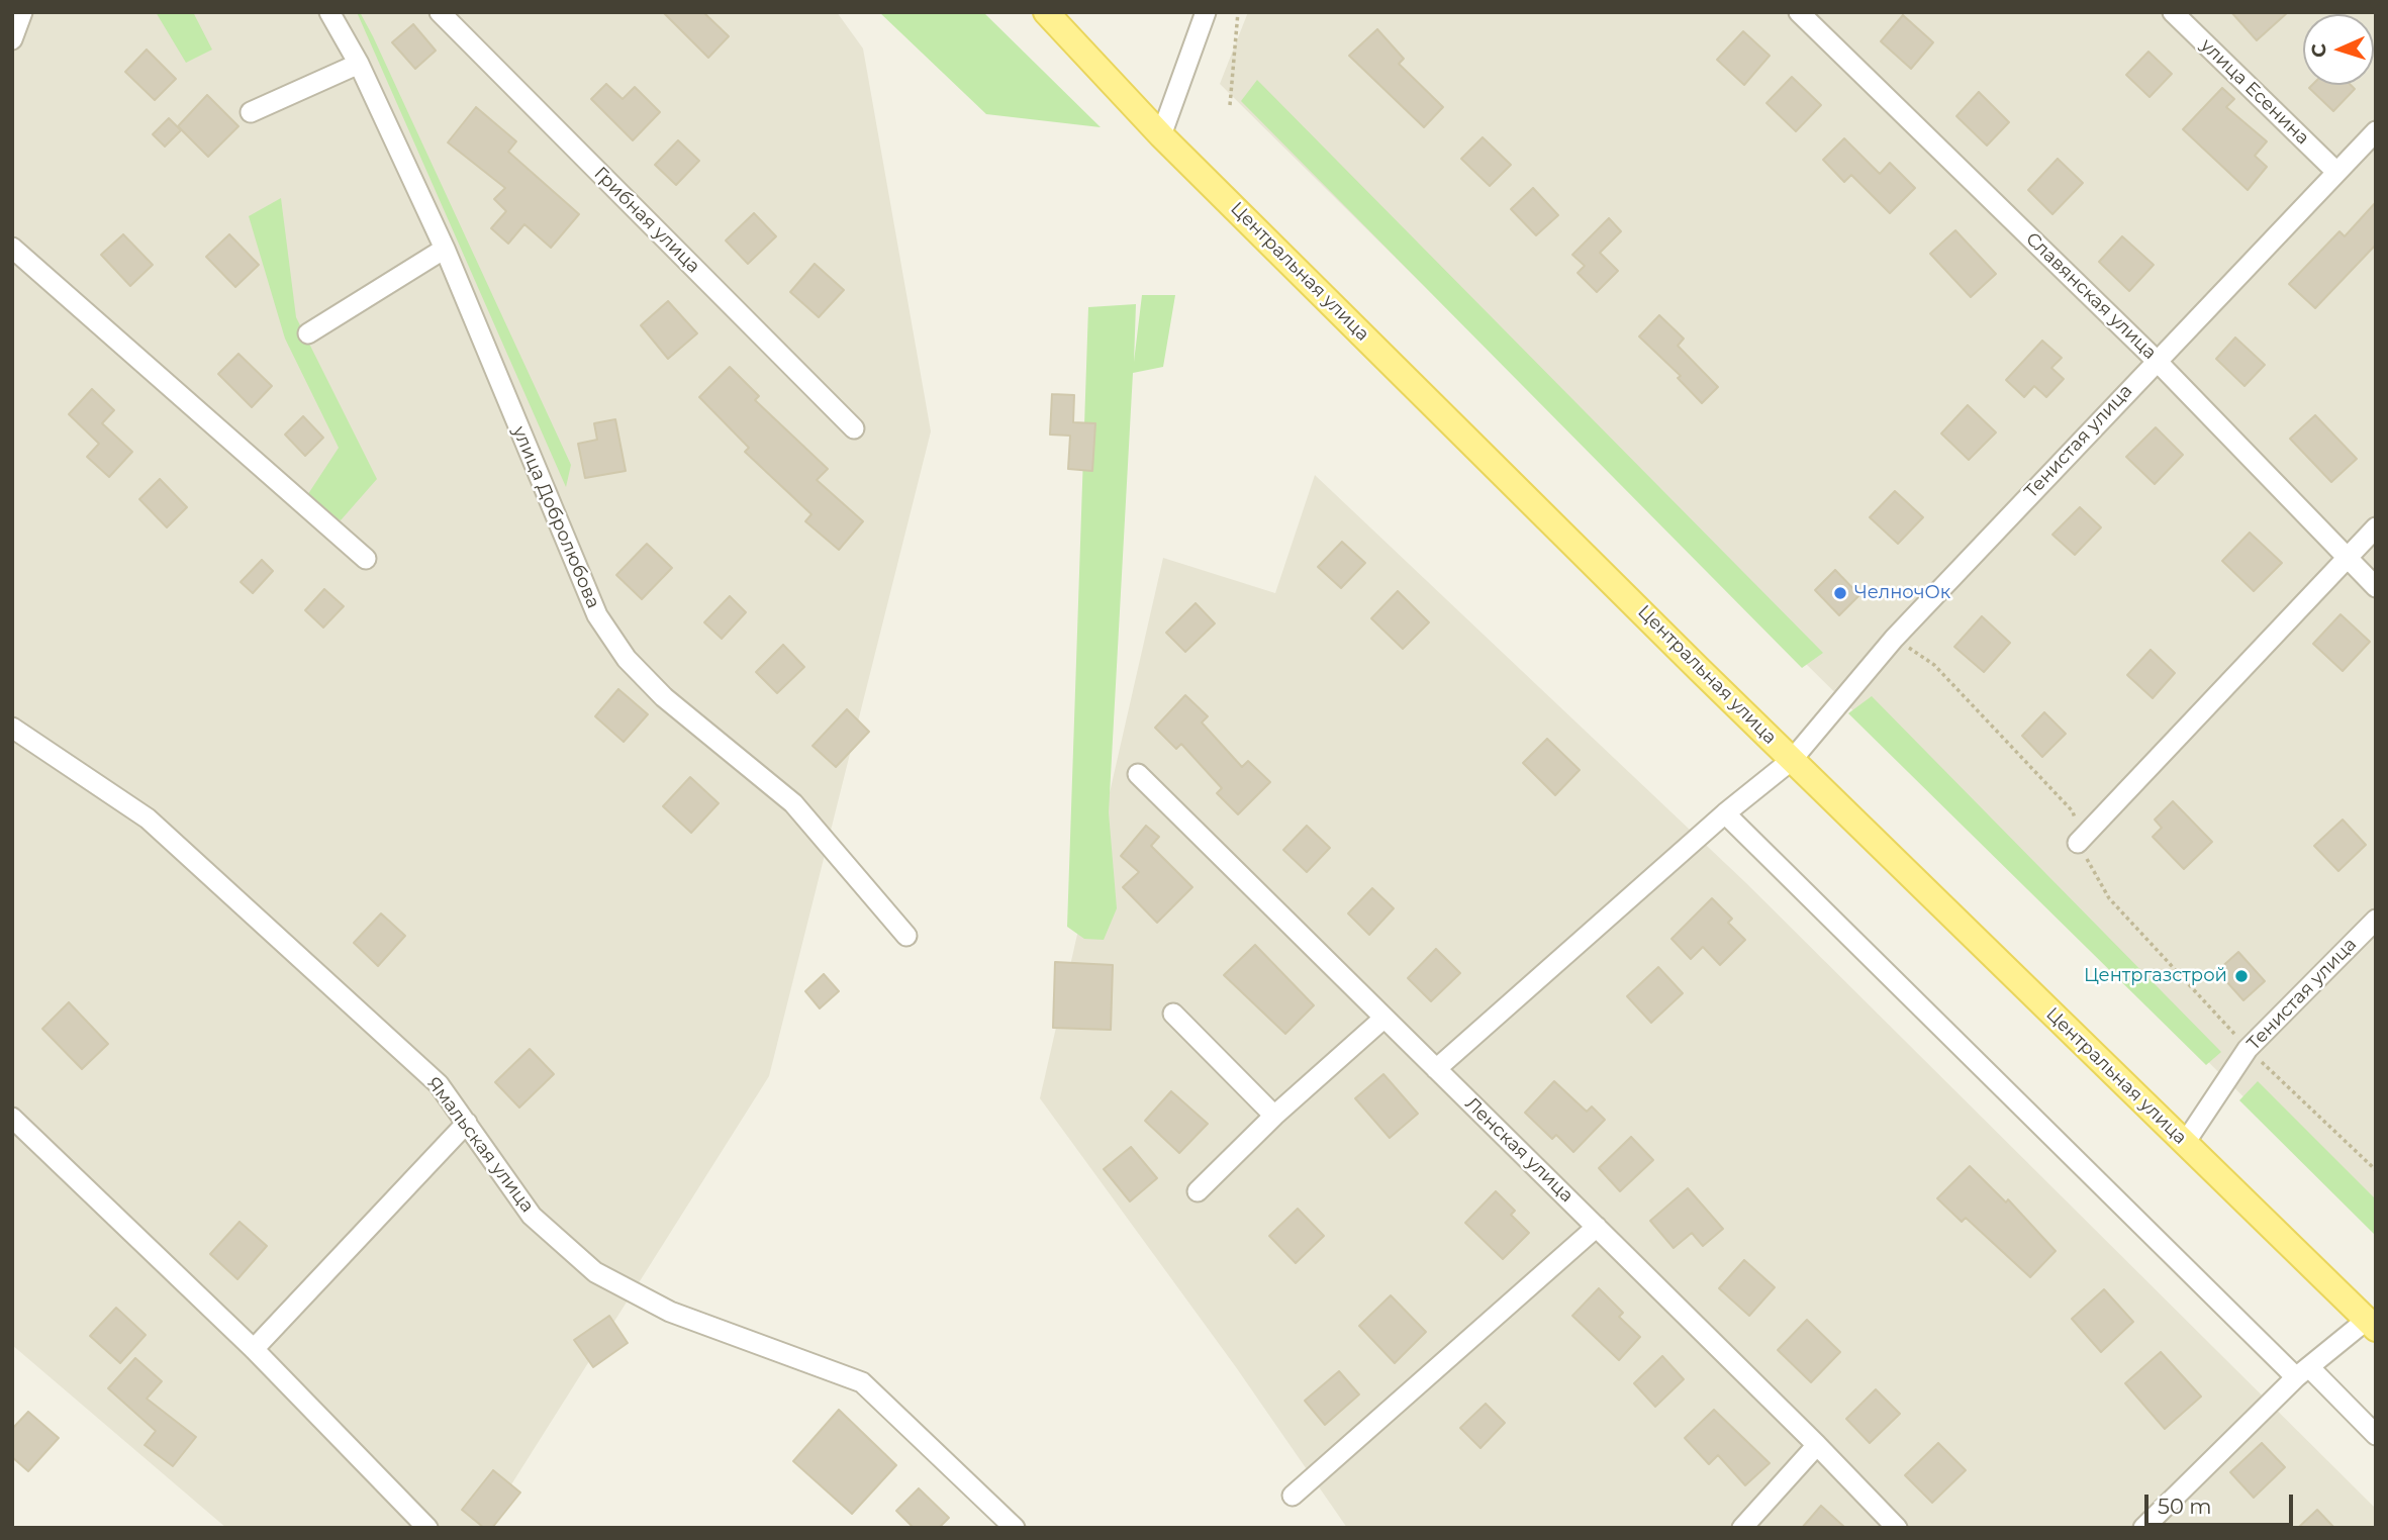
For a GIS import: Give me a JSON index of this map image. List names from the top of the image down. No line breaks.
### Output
{"streets":{"main road":["Центральная улица"],"street":["улица Есенина","Грибная улица","Славянская улица","Тенистая улица","улица Добролюбова","Ямальская улица","Ленская улица"]},"crossings":[["улица Есенина","Тенистая улица"],["Центральная улица","Тенистая улица"],["Славянская улица","Тенистая улица"],["Тенистая улица","Ленская улица"]],"places":["ЧелночОк","Центргазстрой"],"scale_bar":"50 m","north":"left"}
